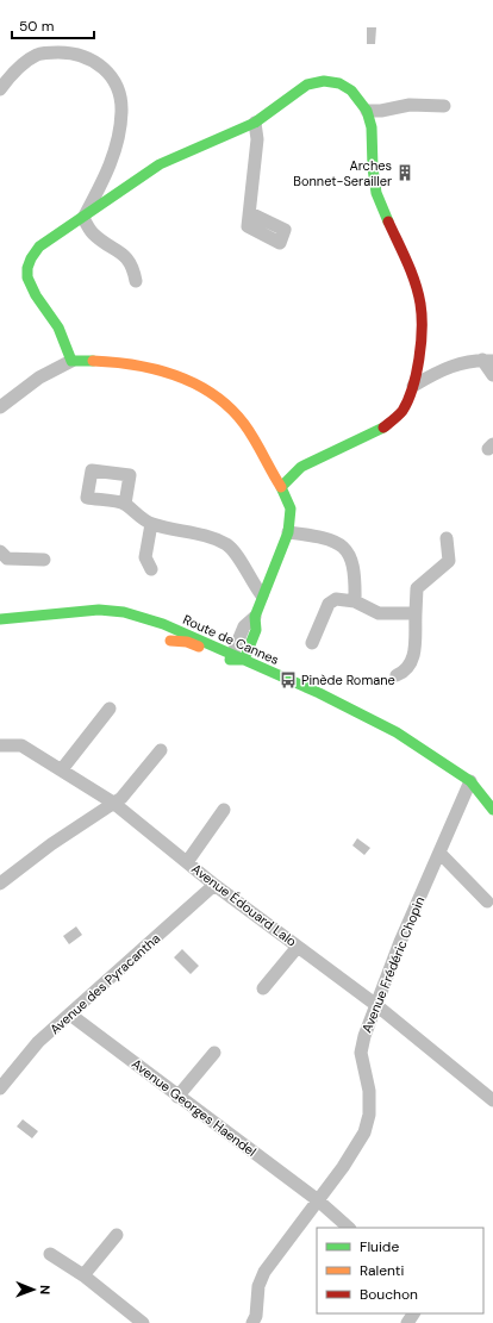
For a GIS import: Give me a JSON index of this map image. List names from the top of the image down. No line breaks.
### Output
{"streets":{"street":["Route de Cannes","Avenue Édouard Lalo","Avenue Frédéric Chopin","Avenue des Pyracantha","Avenue Georges Haendel"]},"crossings":[["Route de Cannes","Avenue Frédéric Chopin"],["Avenue Édouard Lalo","Avenue Frédéric Chopin"],["Avenue Édouard Lalo","Avenue des Pyracantha"],["Avenue Frédéric Chopin","Avenue Georges Haendel"],["Avenue des Pyracantha","Avenue Georges Haendel"]],"places":{"building":["Arches Bonnet-Serailler"],"bus stop":["Pinède Romane"]},"legend":["Fluide","Ralenti","Bouchon"],"scale_bar":"50 m","north":"right"}
